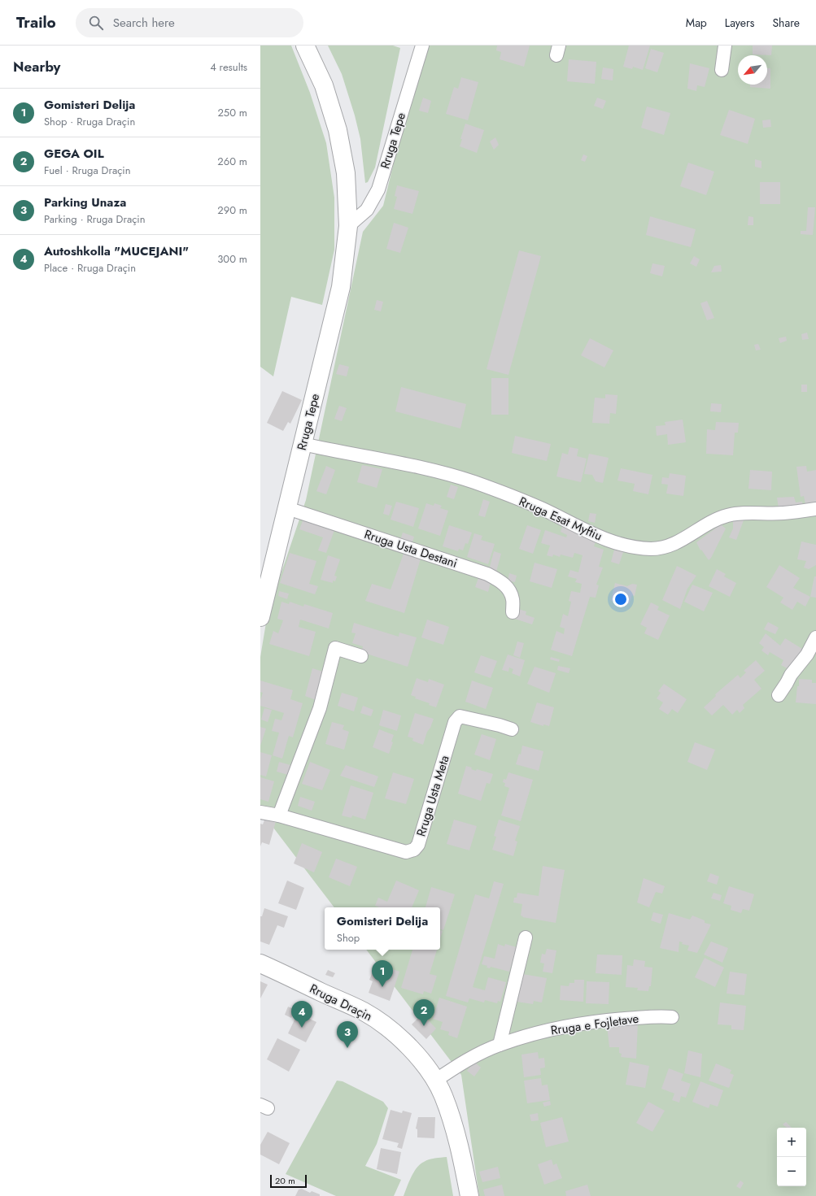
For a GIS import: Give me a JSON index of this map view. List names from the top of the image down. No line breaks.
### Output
{"streets":{"main road":["Rruga Tepe","Rruga Draçin"],"street":["Rruga Esat Myftiu","Rruga Usta Destani","Rruga Usta Meta","Rruga e Fojletave"]},"crossings":[["Rruga Tepe","Rruga Esat Myftiu"],["Rruga Tepe","Rruga Usta Destani"],["Rruga Draçin","Rruga e Fojletave"]],"scale_bar":"20 m","north":"bottom left","page":{"header":"Trailo","search":"Search here","nav":["Map","Layers","Share"],"heading":["Nearby","4 results"],"list":[{"mark":"1","name":"Gomisteri Delija","note":"Shop · Rruga Draçin","value":"250 m"},{"mark":"2","name":"GEGA OIL","note":"Fuel · Rruga Draçin","value":"260 m"},{"mark":"3","name":"Parking Unaza","note":"Parking · Rruga Draçin","value":"290 m"},{"mark":"4","name":"Autoshkolla \"MUCEJANI\"","note":"Place · Rruga Draçin","value":"300 m"}],"popup":["Gomisteri Delija","Shop"],"pins":["1","2","4","3"],"map_buttons":["+","−"],"scale":"20 m"}}
